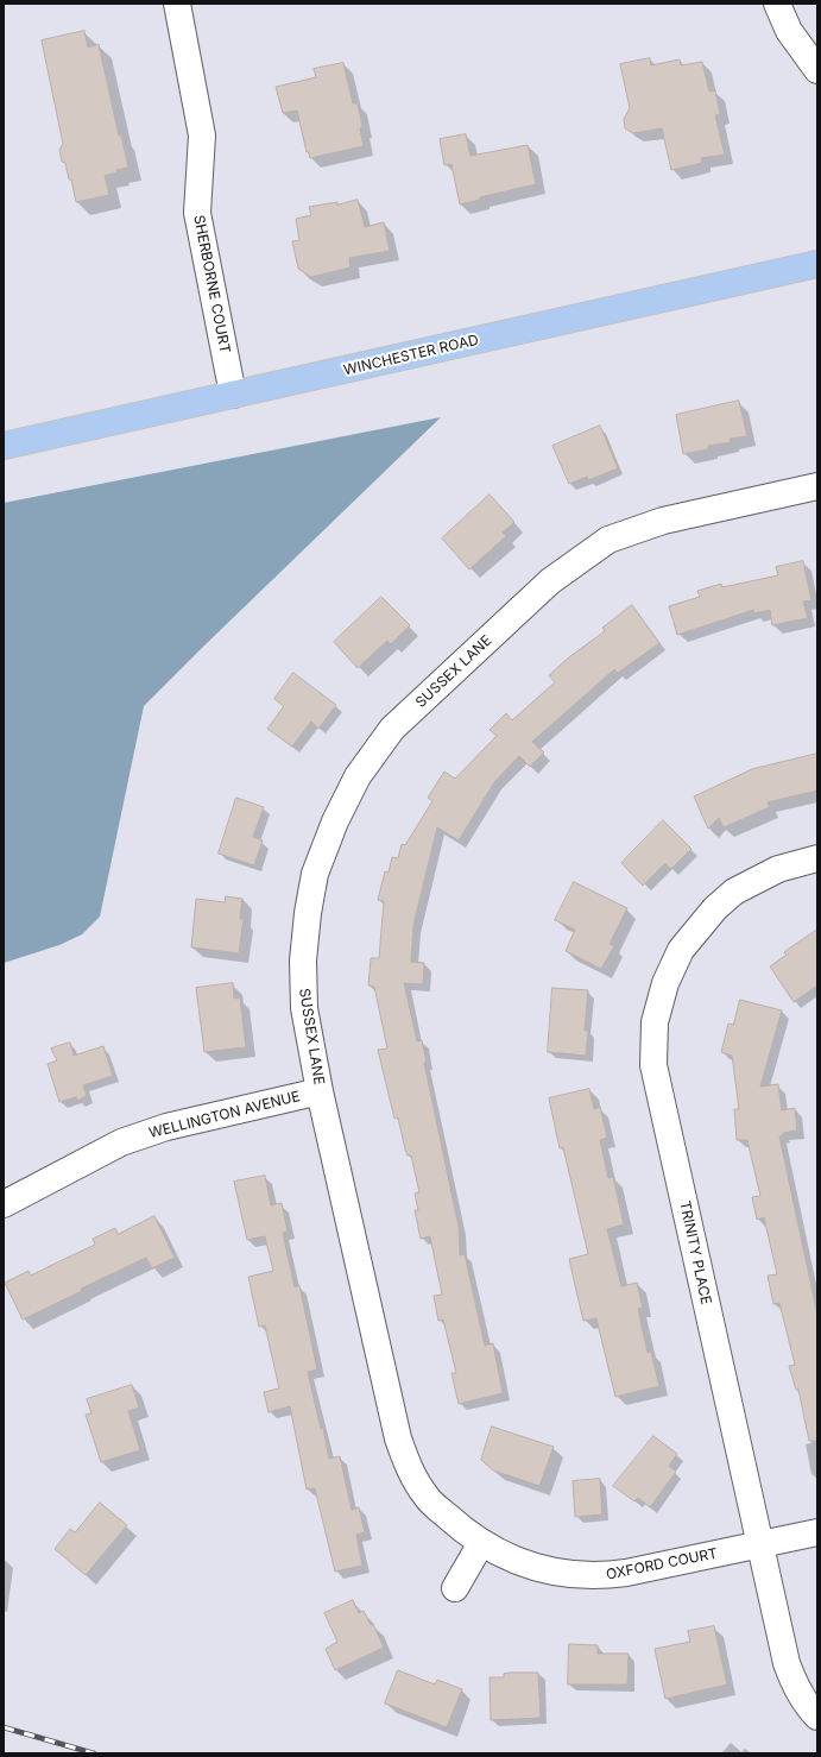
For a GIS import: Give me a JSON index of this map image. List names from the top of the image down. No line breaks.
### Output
{"streets":{"main road":["WINCHESTER ROAD"],"street":["SHERBORNE COURT","SUSSEX LANE","WELLINGTON AVENUE","TRINITY PLACE","OXFORD COURT"]},"crossings":[["SHERBORNE COURT","WINCHESTER ROAD"],["SUSSEX LANE","WELLINGTON AVENUE"],["SUSSEX LANE","OXFORD COURT"],["TRINITY PLACE","OXFORD COURT"]]}
